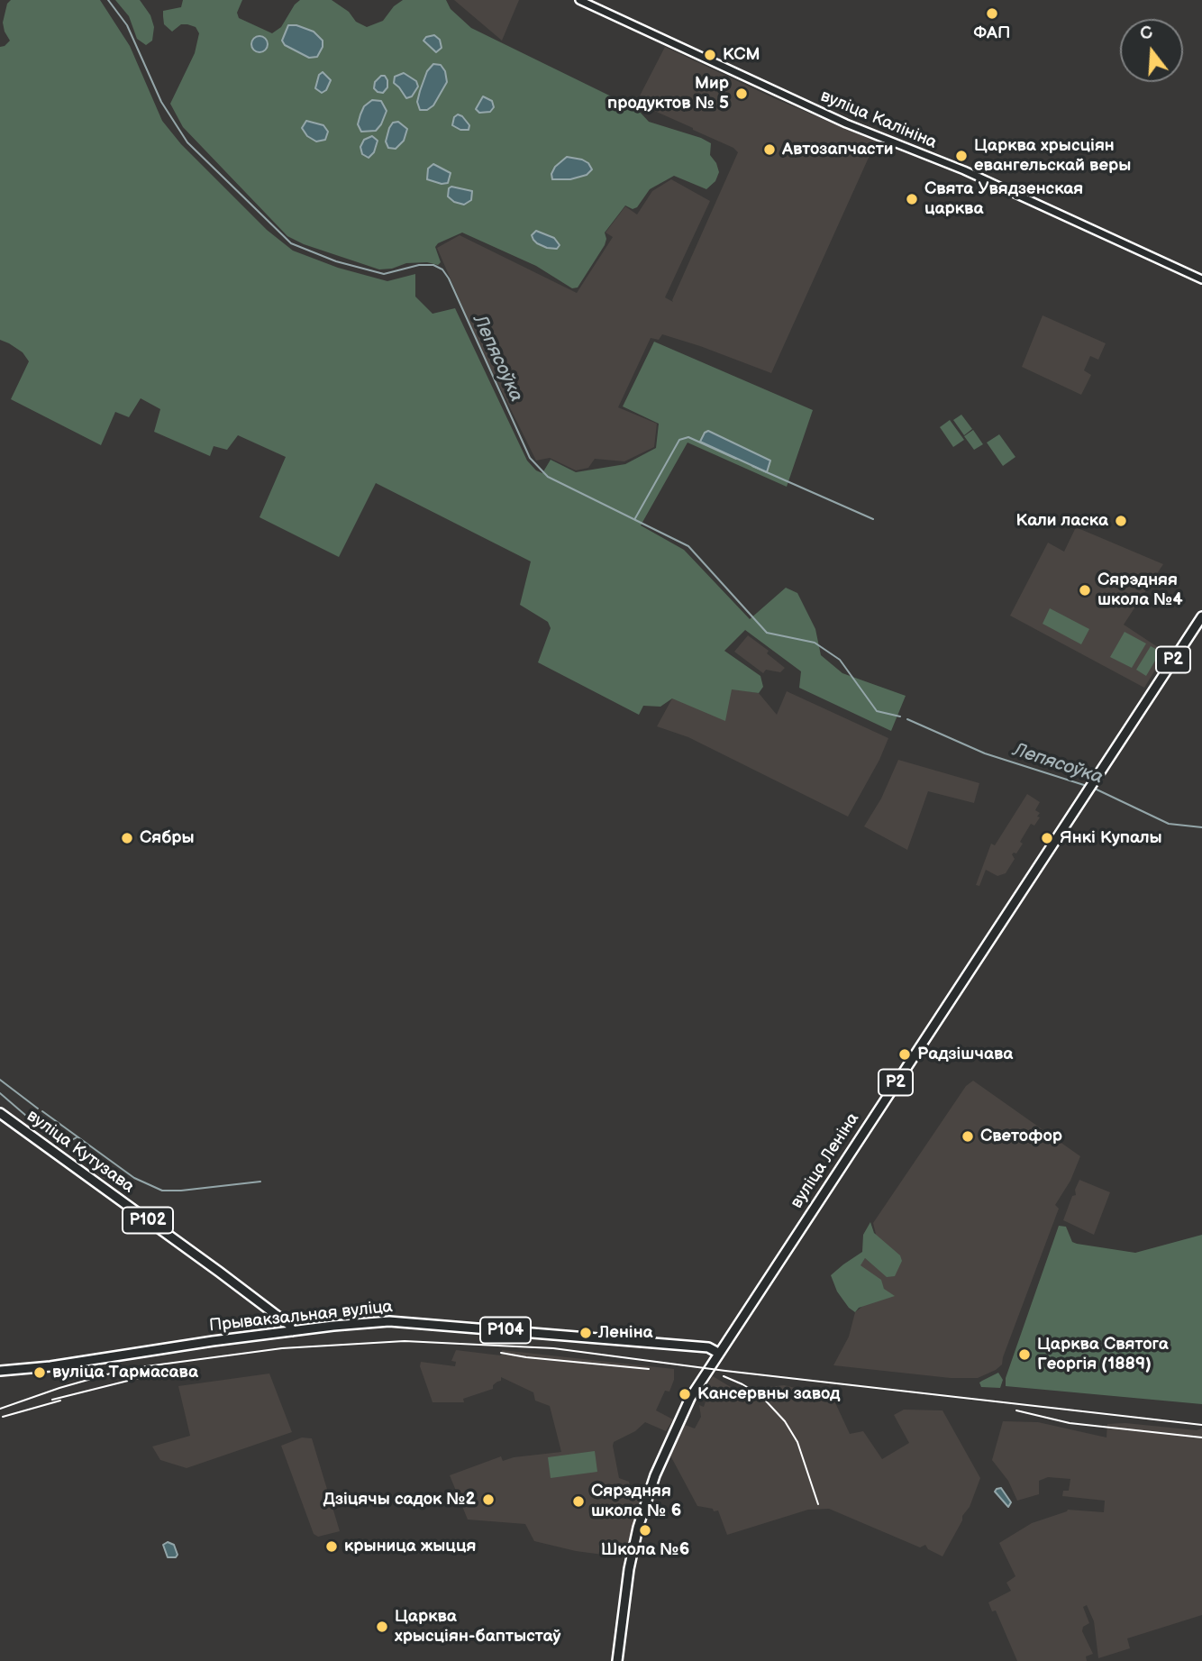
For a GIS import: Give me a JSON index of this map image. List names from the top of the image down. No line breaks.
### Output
{"streets":{"main road":["Р2","вуліца Кутузава","вуліца Леніна","Р102","Прывакзальная вуліца","Р104"],"street":["вуліца Калініна"]},"crossings":[["вуліца Кутузава","Прывакзальная вуліца"],["вуліца Леніна","Прывакзальная вуліца"]],"water":["Лепясоўка"],"places":["ФАП","КСМ","Мир продуктов № 5","Автозапчасти","Царква хрысціян евангельскай веры","Свята Увядзенская царква","Кали ласка","Сярэдняя школа №4","Сябры","Янкі Купалы","Радзішчава","Светофор","Леніна","Царква Святога Георгія (1889)","вуліца Тармасава","Кансервны завод","Дзіцячы садок №2","Сярэдняя школа № 6","Школа №6","крыница жыцця","Царква хрысціян-баптыстаў"],"north":"top"}
